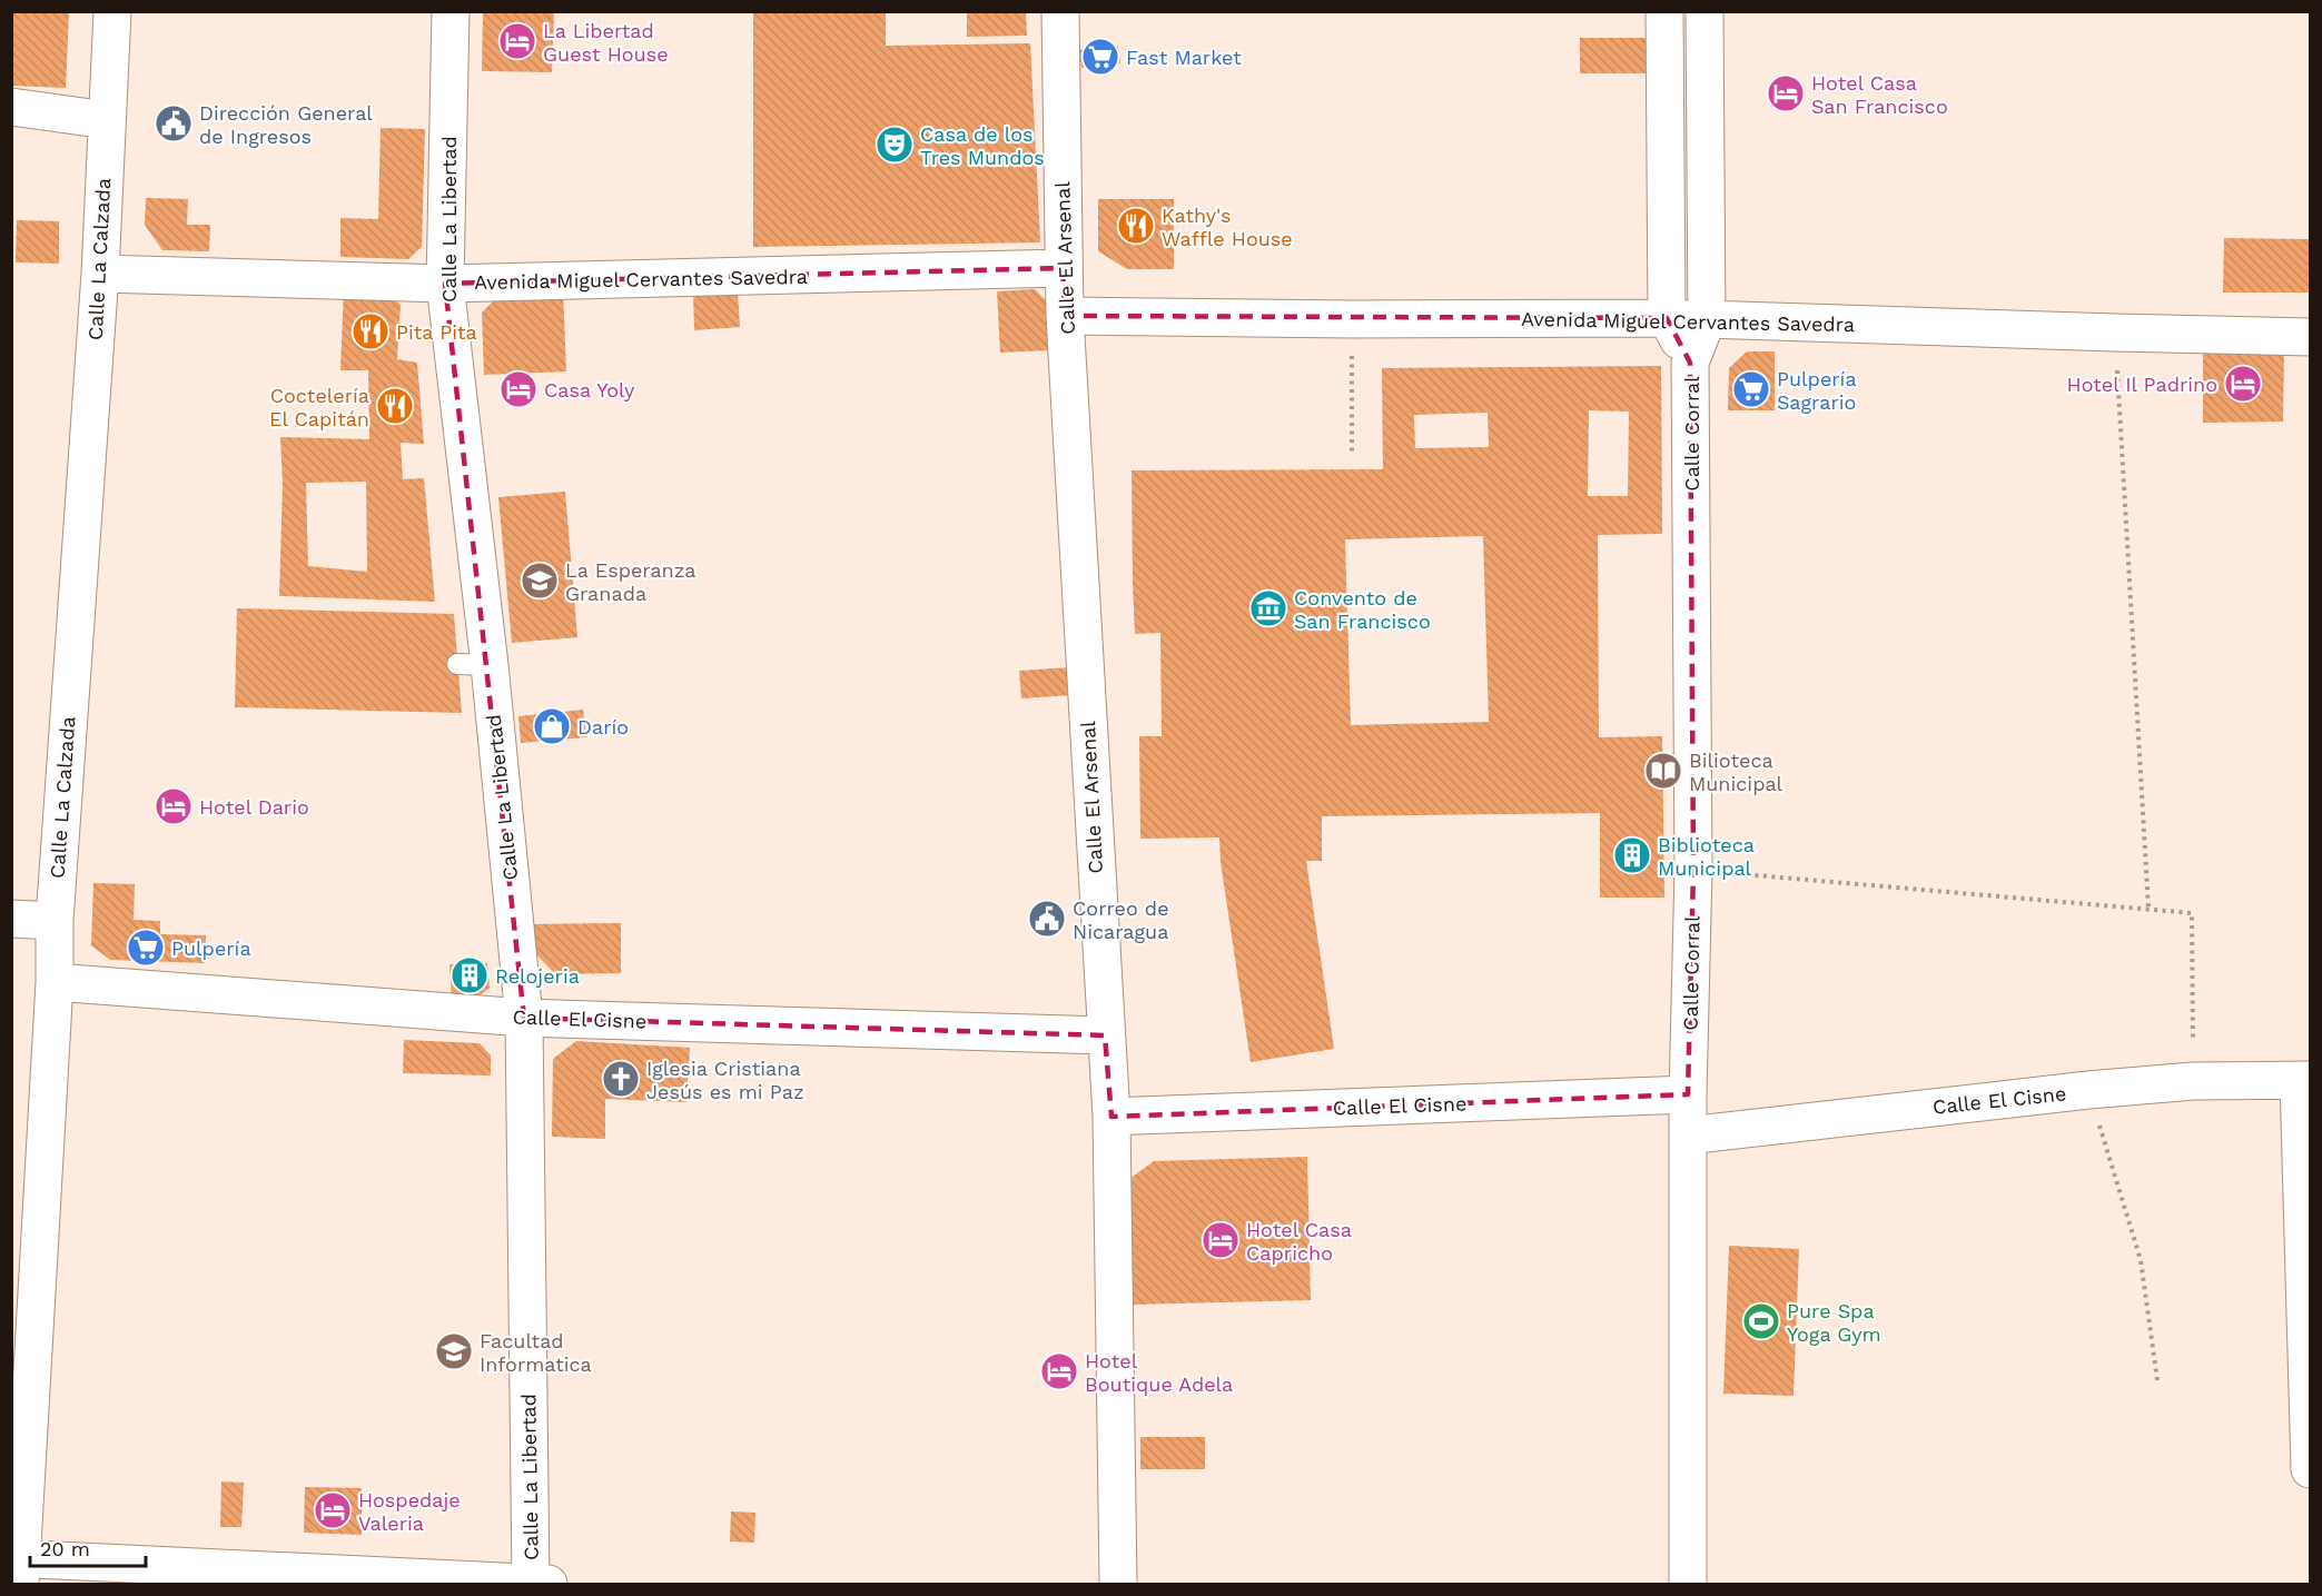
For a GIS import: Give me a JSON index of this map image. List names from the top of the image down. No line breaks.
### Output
{"streets":{"street":["Calle La Libertad","Calle El Arsenal","Calle La Calzada","Avenida Miguel Cervantes Savedra","Calle Corral","Calle El Cisne"]},"crossings":[["Calle La Libertad","Avenida Miguel Cervantes Savedra"],["Calle La Libertad","Calle El Cisne"],["Calle El Arsenal","Avenida Miguel Cervantes Savedra"],["Calle El Arsenal","Calle El Cisne"],["Calle La Calzada","Avenida Miguel Cervantes Savedra"],["Calle La Calzada","Calle El Cisne"],["Avenida Miguel Cervantes Savedra","Calle Corral"],["Calle Corral","Calle El Cisne"]],"places":{"hotel":["La Libertad Guest House","Hotel Casa San Francisco","Hotel Il Padrino","Casa Yoly","Hotel Dario","Hotel Casa Capricho","Hotel Boutique Adela","Hospedaje Valeria"],"supermarket":["Fast Market","Pulpería Sagrario","Pulpería"],"public building":["Dirección General de Ingresos","Correo de Nicaragua"],"theatre":["Casa de los Tres Mundos"],"restaurant":["Kathy's Waffle House","Pita Pita","Coctelería El Capitán"],"school or university":["La Esperanza Granada","Facultad Informatica"],"museum":["Convento de San Francisco"],"shop":["Darío"],"library":["Bilioteca Municipal"],"building":["Biblioteca Municipal","Relojeria"],"church":["Iglesia Cristiana Jesús es mi Paz"],"sports":["Pure Spa Yoga Gym"]},"scale_bar":"20 m"}
